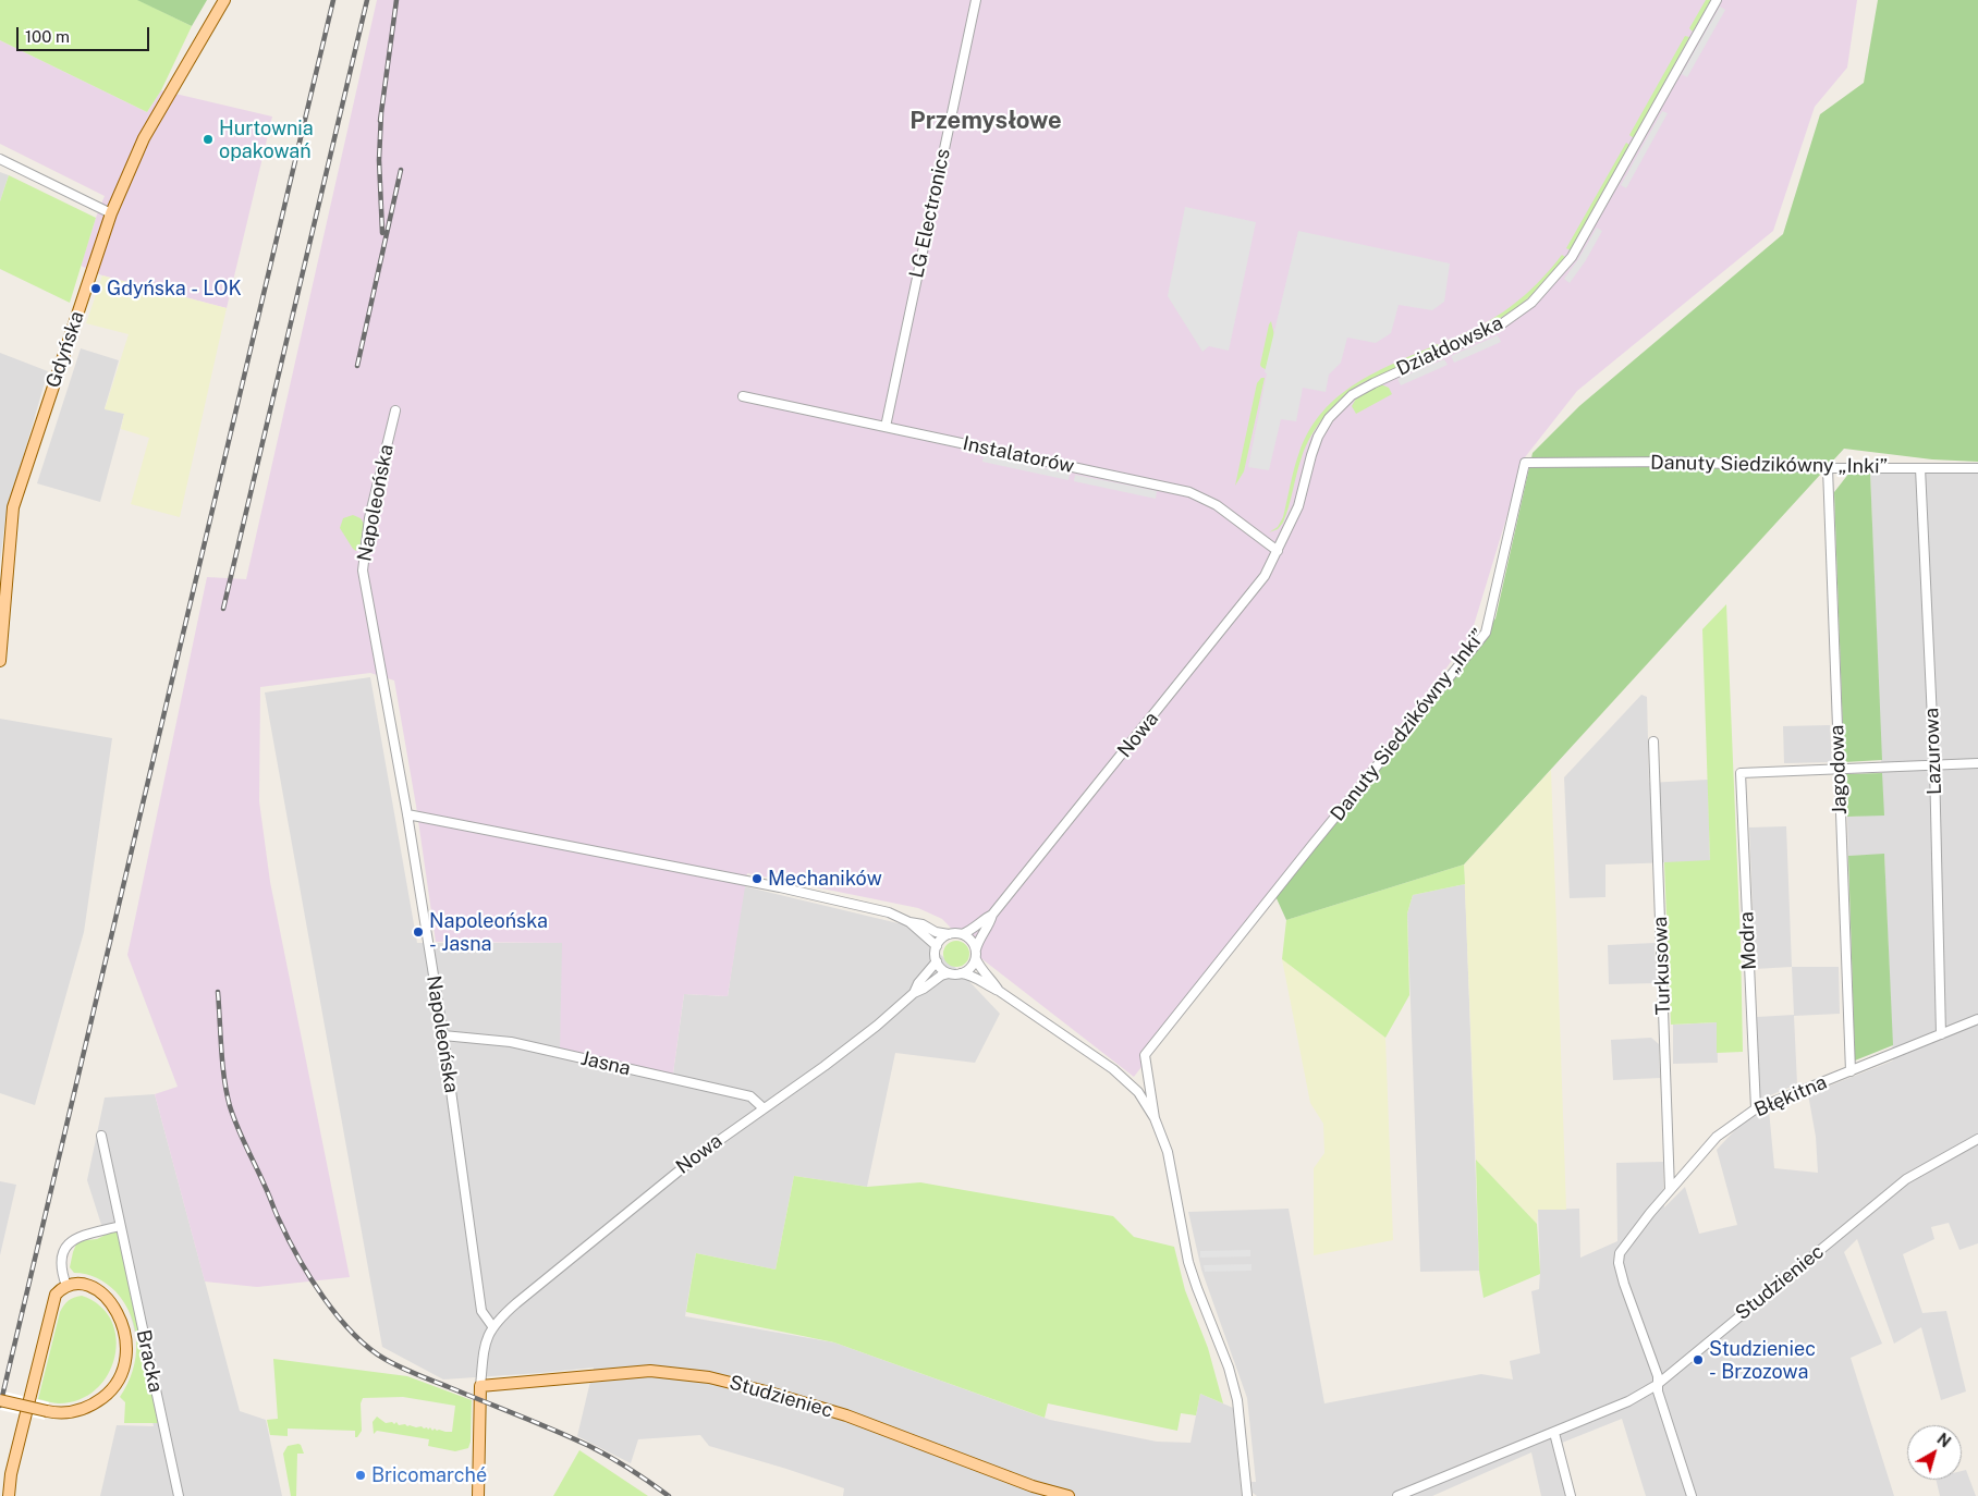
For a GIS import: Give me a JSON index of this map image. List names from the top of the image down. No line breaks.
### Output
{"streets":{"main road":["Gdyńska","Studzieniec"],"street":["LG Electronics","Działdowska","Instalatorów","Danuty Siedzikówny „Inki”","Napoleońska","Nowa","Lazurowa","Jagodowa","Modra","Turkusowa","Jasna","Błękitna","Bracka"]},"crossings":[["LG Electronics","Instalatorów"],["Działdowska","Instalatorów"],["Działdowska","Nowa"],["Instalatorów","Nowa"],["Danuty Siedzikówny „Inki”","Lazurowa"],["Danuty Siedzikówny „Inki”","Jagodowa"],["Napoleońska","Nowa"],["Napoleońska","Jasna"],["Nowa","Jasna"],["Lazurowa","Błękitna"],["Jagodowa","Modra"],["Jagodowa","Błękitna"],["Modra","Błękitna"],["Turkusowa","Błękitna"],["Błękitna","Studzieniec"]],"districts":["Przemysłowe"],"places":["Hurtownia opakowań","Gdyńska - LOK","Mechaników","Napoleońska - Jasna","Studzieniec - Brzozowa","Bricomarché"],"scale_bar":"100 m","north":"top right"}
